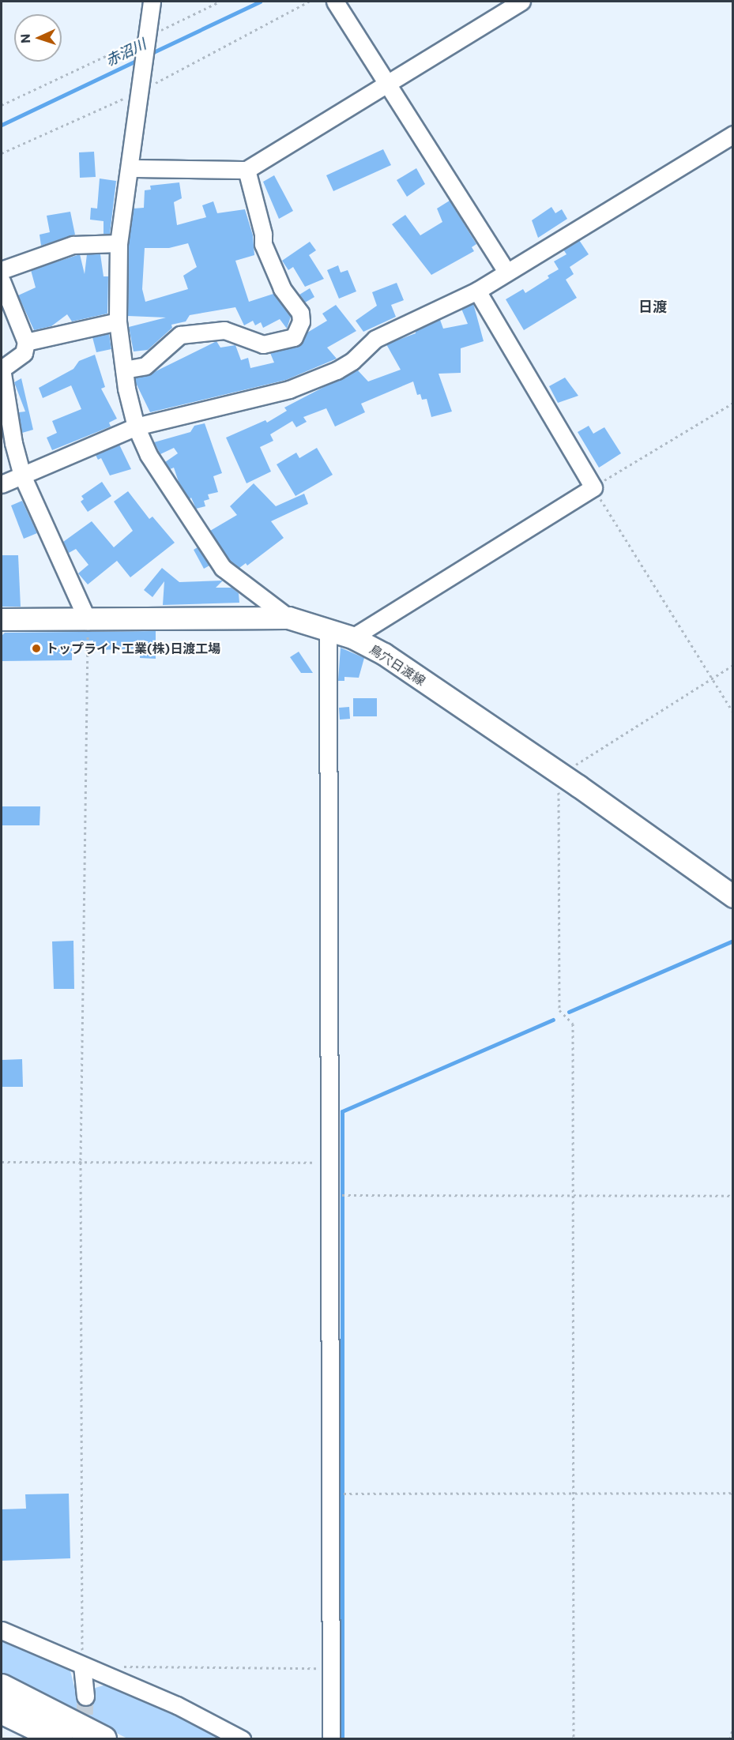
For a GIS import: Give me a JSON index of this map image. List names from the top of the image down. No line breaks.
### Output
{"streets":{"main road":["鳥穴日渡線"]},"districts":["日渡"],"water":["赤沼川"],"places":["トップライト工業(株)日渡工場"],"north":"left"}
